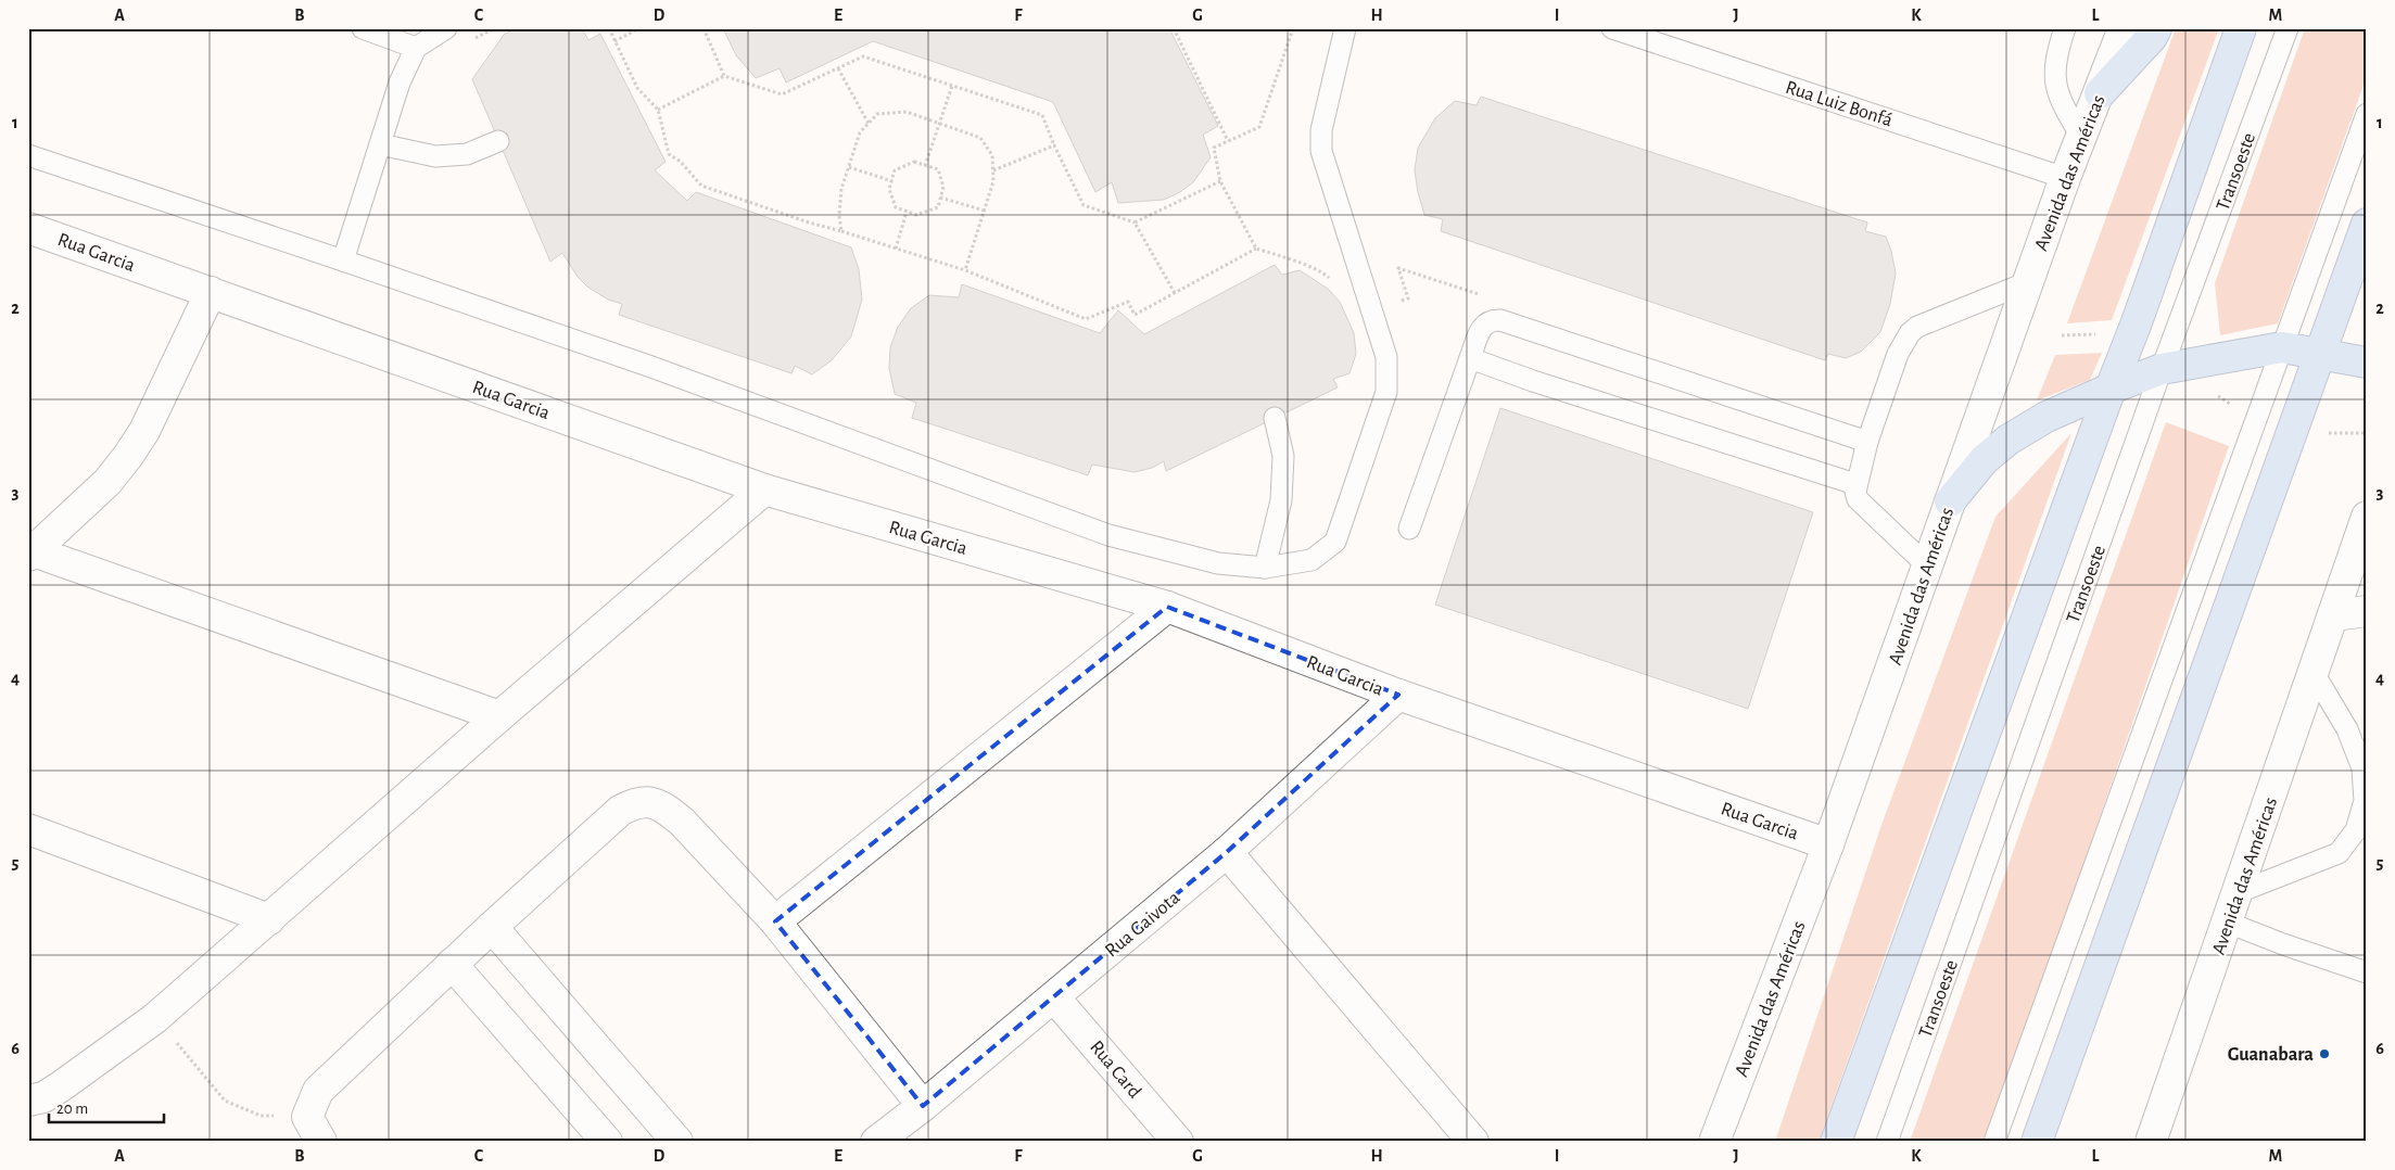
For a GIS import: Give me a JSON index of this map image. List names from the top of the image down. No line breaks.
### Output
{"streets":{"street":["Avenida das Américas","Rua Garcia","Rua Gaivota","Rua Card"],"lane":["Rua Luiz Bonfá","Transoeste"]},"crossings":[["Rua Luiz Bonfá","Avenida das Américas"],["Avenida das Américas","Rua Garcia"],["Rua Garcia","Rua Gaivota"],["Rua Gaivota","Rua Card"]],"places":["Guanabara"],"scale_bar":"20 m","grid":{"columns":["A","B","C","D","E","F","G","H","I","J","K","L","M"],"rows":["1","2","3","4","5","6"]}}
